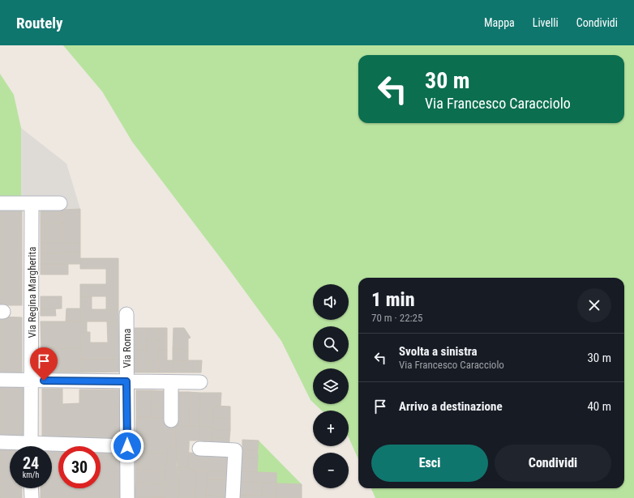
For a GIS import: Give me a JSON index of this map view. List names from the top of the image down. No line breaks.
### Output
{"streets":{"street":["Via Regina Margherita","Via Roma"]},"page":{"header":"Routely","nav":["Mappa","Livelli","Condividi"],"turn":["30 m","Via Francesco Caracciolo"],"heading":["1 min","70 m · 22:25"],"map_buttons":["+","−"],"list":[{"name":"Svolta a sinistra","note":"Via Francesco Caracciolo","value":"30 m"},{"name":"Arrivo a destinazione","value":"40 m"}],"buttons":["Esci","Condividi"],"speed":"24 km/h","limit":"30"}}
